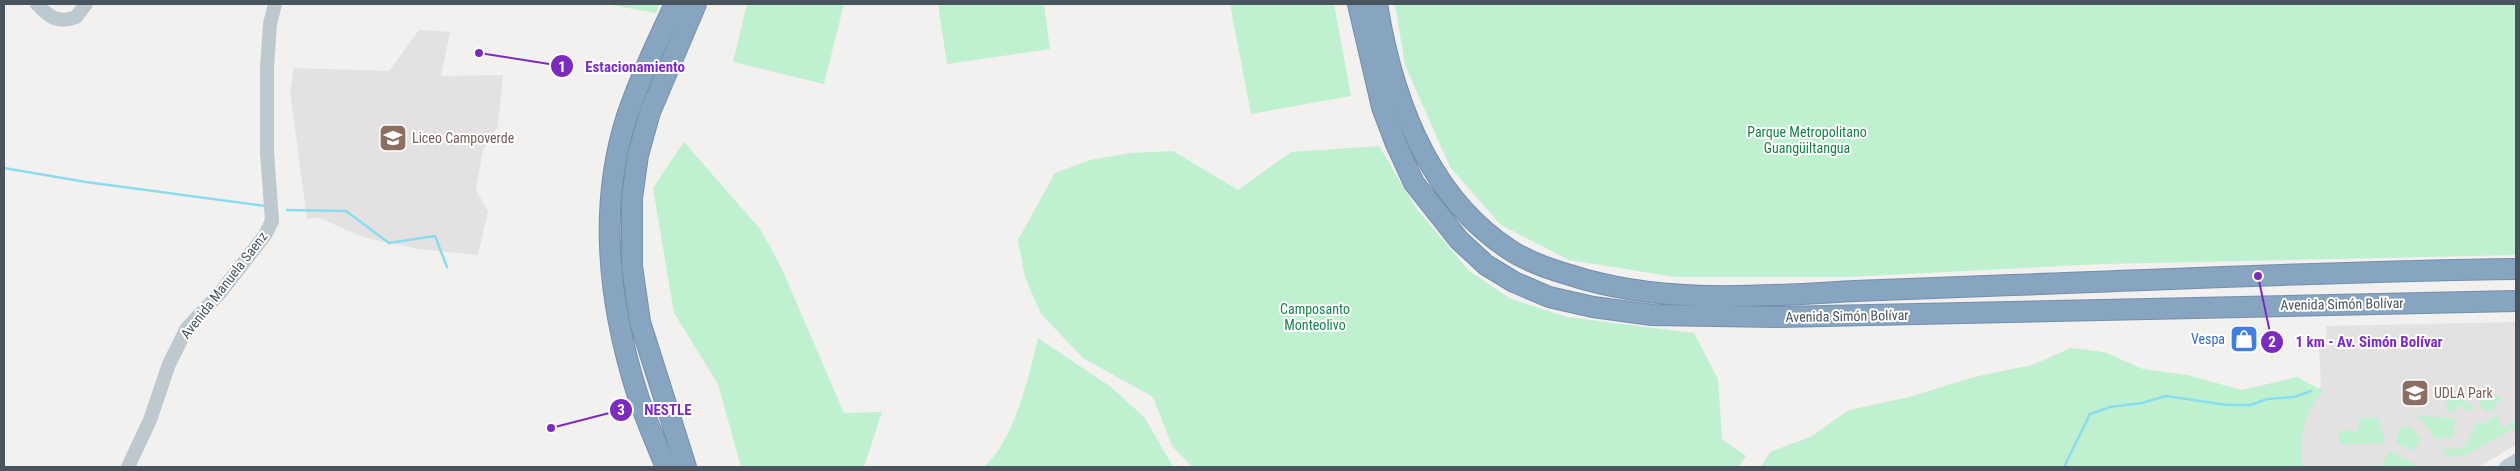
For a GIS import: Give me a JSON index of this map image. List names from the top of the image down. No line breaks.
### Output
{"streets":{"highway":["Avenida Simón Bolívar"],"street":["Avenida Manuela Saenz"]},"parks":["Parque Metropolitano Guangüiltangua","Camposanto Monteolivo"],"places":{"other":["Estacionamiento","1 km - Av. Simón Bolívar","NESTLE"],"school or university":["Liceo Campoverde","UDLA Park"],"shop":["Vespa"]}}
